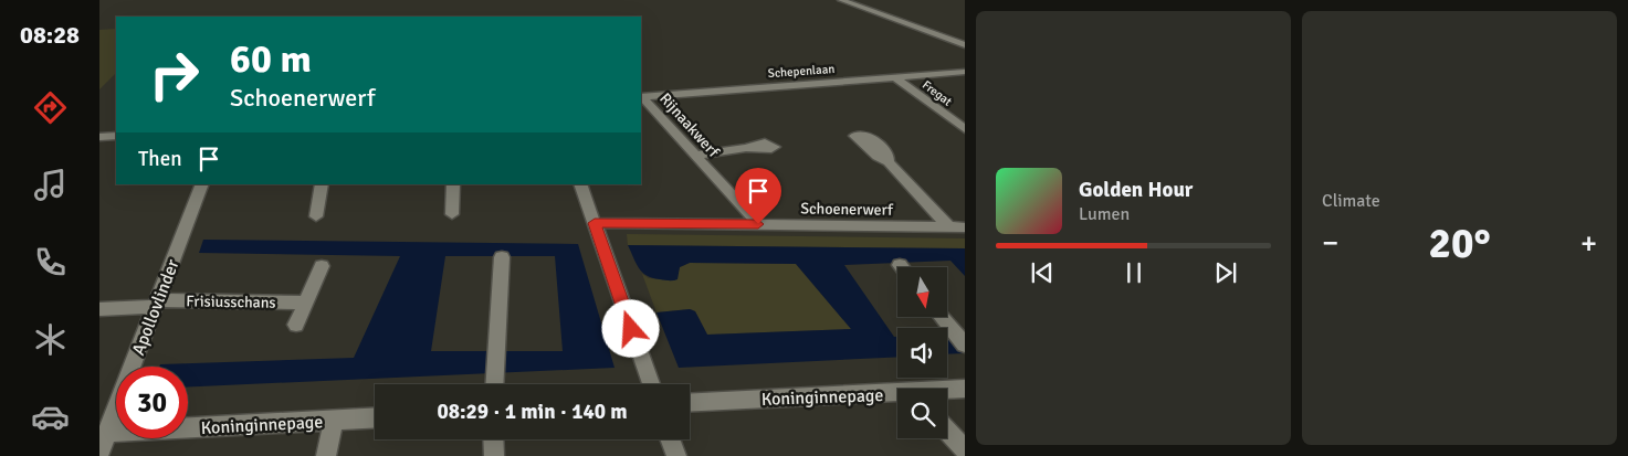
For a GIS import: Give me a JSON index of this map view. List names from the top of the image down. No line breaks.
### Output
{"streets":{"street":["Schepenlaan","Fregat","Rijnaakwerf","Schoenerwerf","Frisiusschans","Apollovlinder","Koninginnepage"]},"crossings":[["Schepenlaan","Fregat"],["Schepenlaan","Rijnaakwerf"],["Rijnaakwerf","Schoenerwerf"],["Frisiusschans","Apollovlinder"],["Apollovlinder","Koninginnepage"]],"north":"bottom","page":{"tabs":"08:28","tile":"Climate","turn":["60 m","Schoenerwerf"],"then":"Then","song":["Golden Hour","Lumen"],"heat":["−","20°","+"],"limit":"30","trip":"08:29 · 1 min · 140 m"}}
